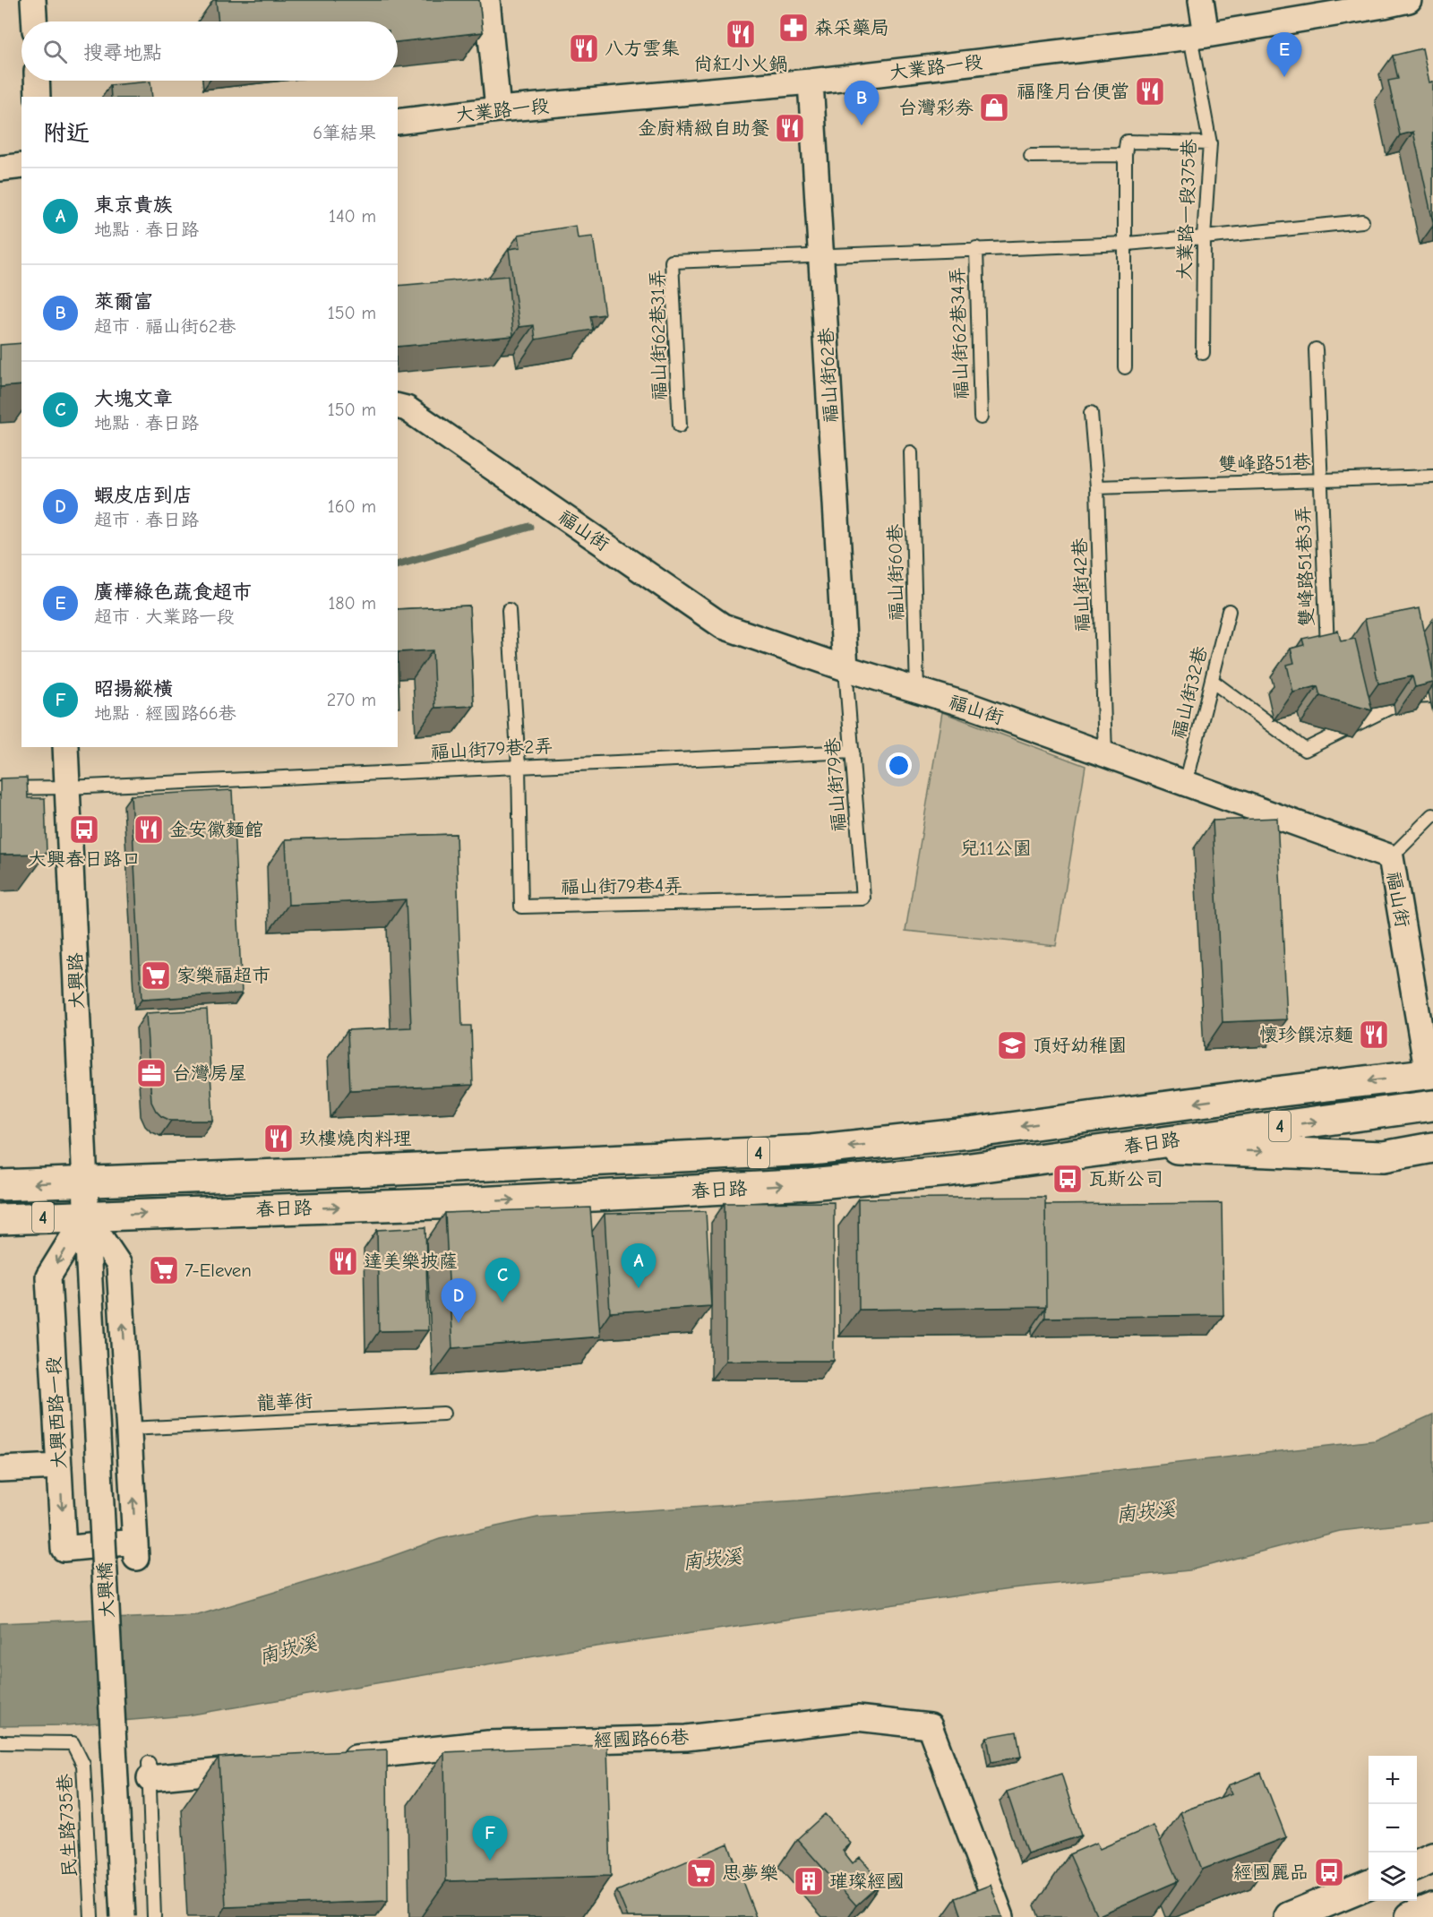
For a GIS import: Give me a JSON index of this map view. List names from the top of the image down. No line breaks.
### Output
{"streets":{"main road":["4","春日路"],"street":["大業路一段","福山街62巷","福山街","大興路","大興西路一段","大興橋","經國路66巷"],"lane":["大業路一段375巷","福山街62巷34弄","福山街62巷31弄","雙峰路51巷","雙峰路51巷3弄","福山街60巷","福山街42巷","福山街32巷","福山街79巷2弄","福山街79巷","福山街79巷4弄","龍華街","民生路735巷"]},"crossings":[["大業路一段","大業路一段375巷"],["大業路一段","福山街62巷"],["大業路一段375巷","福山街62巷34弄"],["福山街62巷34弄","福山街62巷31弄"],["福山街62巷34弄","福山街62巷"],["福山街62巷31弄","福山街62巷"],["福山街62巷","福山街"],["福山街62巷","福山街79巷"],["雙峰路51巷","雙峰路51巷3弄"],["雙峰路51巷","福山街42巷"],["福山街","福山街60巷"],["福山街","福山街42巷"],["福山街","福山街32巷"],["福山街","福山街79巷"],["福山街","春日路"],["福山街79巷2弄","福山街79巷"],["福山街79巷2弄","福山街79巷4弄"],["福山街79巷2弄","大興路"],["福山街79巷","福山街79巷4弄"],["大興路","春日路"],["大興路","大興西路一段"],["大興路","大興橋"],["春日路","大興西路一段"],["春日路","大興橋"],["龍華街","大興西路一段"],["大興西路一段","大興橋"]],"water":["南崁溪"],"parks":["兒11公園"],"places":{"pharmacy":["森采藥局"],"restaurant":["尚紅小火鍋","八方雲集","福隆月台便當","金廚精緻自助餐","金安徽麵館","懷珍饌涼麵","玖樓燒肉料理","達美樂披薩"],"shop":["台灣彩券"],"bus stop":["大興春日路口","瓦斯公司","經國麗品"],"supermarket":["家樂福超市","7-Eleven","思夢樂"],"school or university":["頂好幼稚園"],"office":["台灣房屋"],"building":["璀璨經國"]},"page":{"search":"搜尋地點","pins":["E","B","A","C","D","F"],"heading":["附近","6筆結果"],"list":[{"mark":"A","name":"東京貴族","note":"地點 · 春日路","value":"140 m"},{"mark":"B","name":"萊爾富","note":"超市 · 福山街62巷","value":"150 m"},{"mark":"C","name":"大塊文章","note":"地點 · 春日路","value":"150 m"},{"mark":"D","name":"蝦皮店到店","note":"超市 · 春日路","value":"160 m"},{"mark":"E","name":"廣樺綠色蔬食超市","note":"超市 · 大業路一段","value":"180 m"},{"mark":"F","name":"昭揚縱橫","note":"地點 · 經國路66巷","value":"270 m"}],"map_buttons":["+","−"]}}
